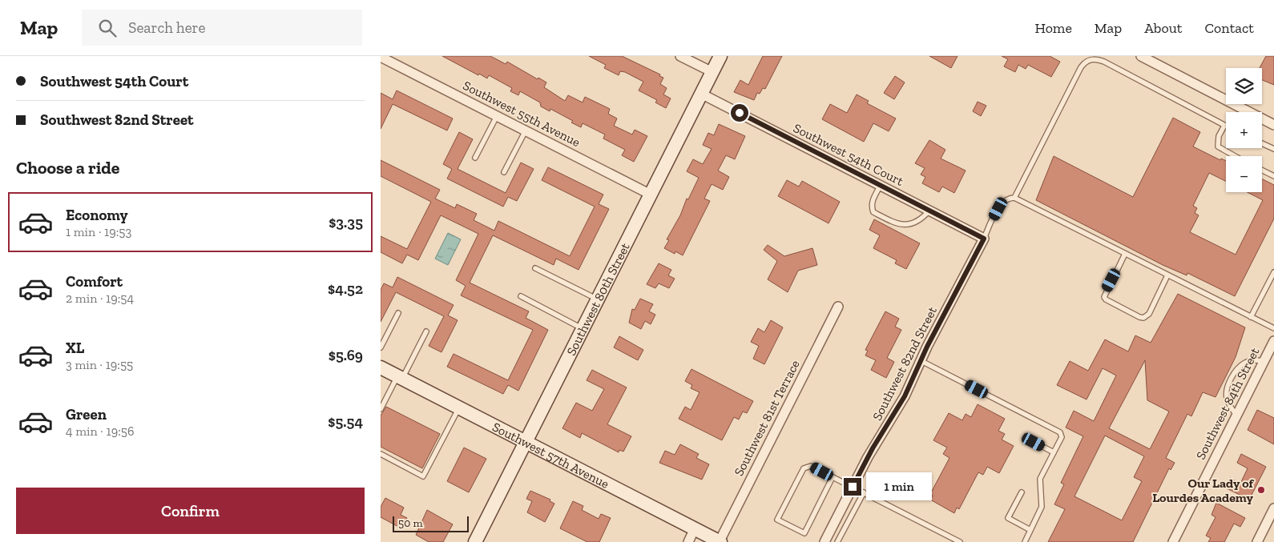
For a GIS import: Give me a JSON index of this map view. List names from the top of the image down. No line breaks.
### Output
{"streets":{"street":["Southwest 55th Avenue","Southwest 54th Court","Southwest 80th Street","Southwest 82nd Street","Southwest 84th Street","Southwest 81st Terrace","Southwest 57th Avenue"]},"crossings":[["Southwest 55th Avenue","Southwest 80th Street"],["Southwest 54th Court","Southwest 80th Street"],["Southwest 54th Court","Southwest 82nd Street"],["Southwest 80th Street","Southwest 57th Avenue"],["Southwest 81st Terrace","Southwest 57th Avenue"]],"places":["Our Lady of Lourdes Academy"],"scale_bar":"50 m","page":{"header":"Map","search":"Search here","nav":["Home","Map","About","Contact"],"banner":["Southwest 54th Court","Southwest 82nd Street"],"map_buttons":["+","−"],"heading":"Choose a ride","list":[{"name":"Economy","note":"1 min · 19:53","value":"$3.35"},{"name":"Comfort","note":"2 min · 19:54","value":"$4.52"},{"name":"XL","note":"3 min · 19:55","value":"$5.69"},{"name":"Green","note":"4 min · 19:56","value":"$5.54"}],"bubble":"1 min","buttons":"Confirm","scale":"50 m"}}
